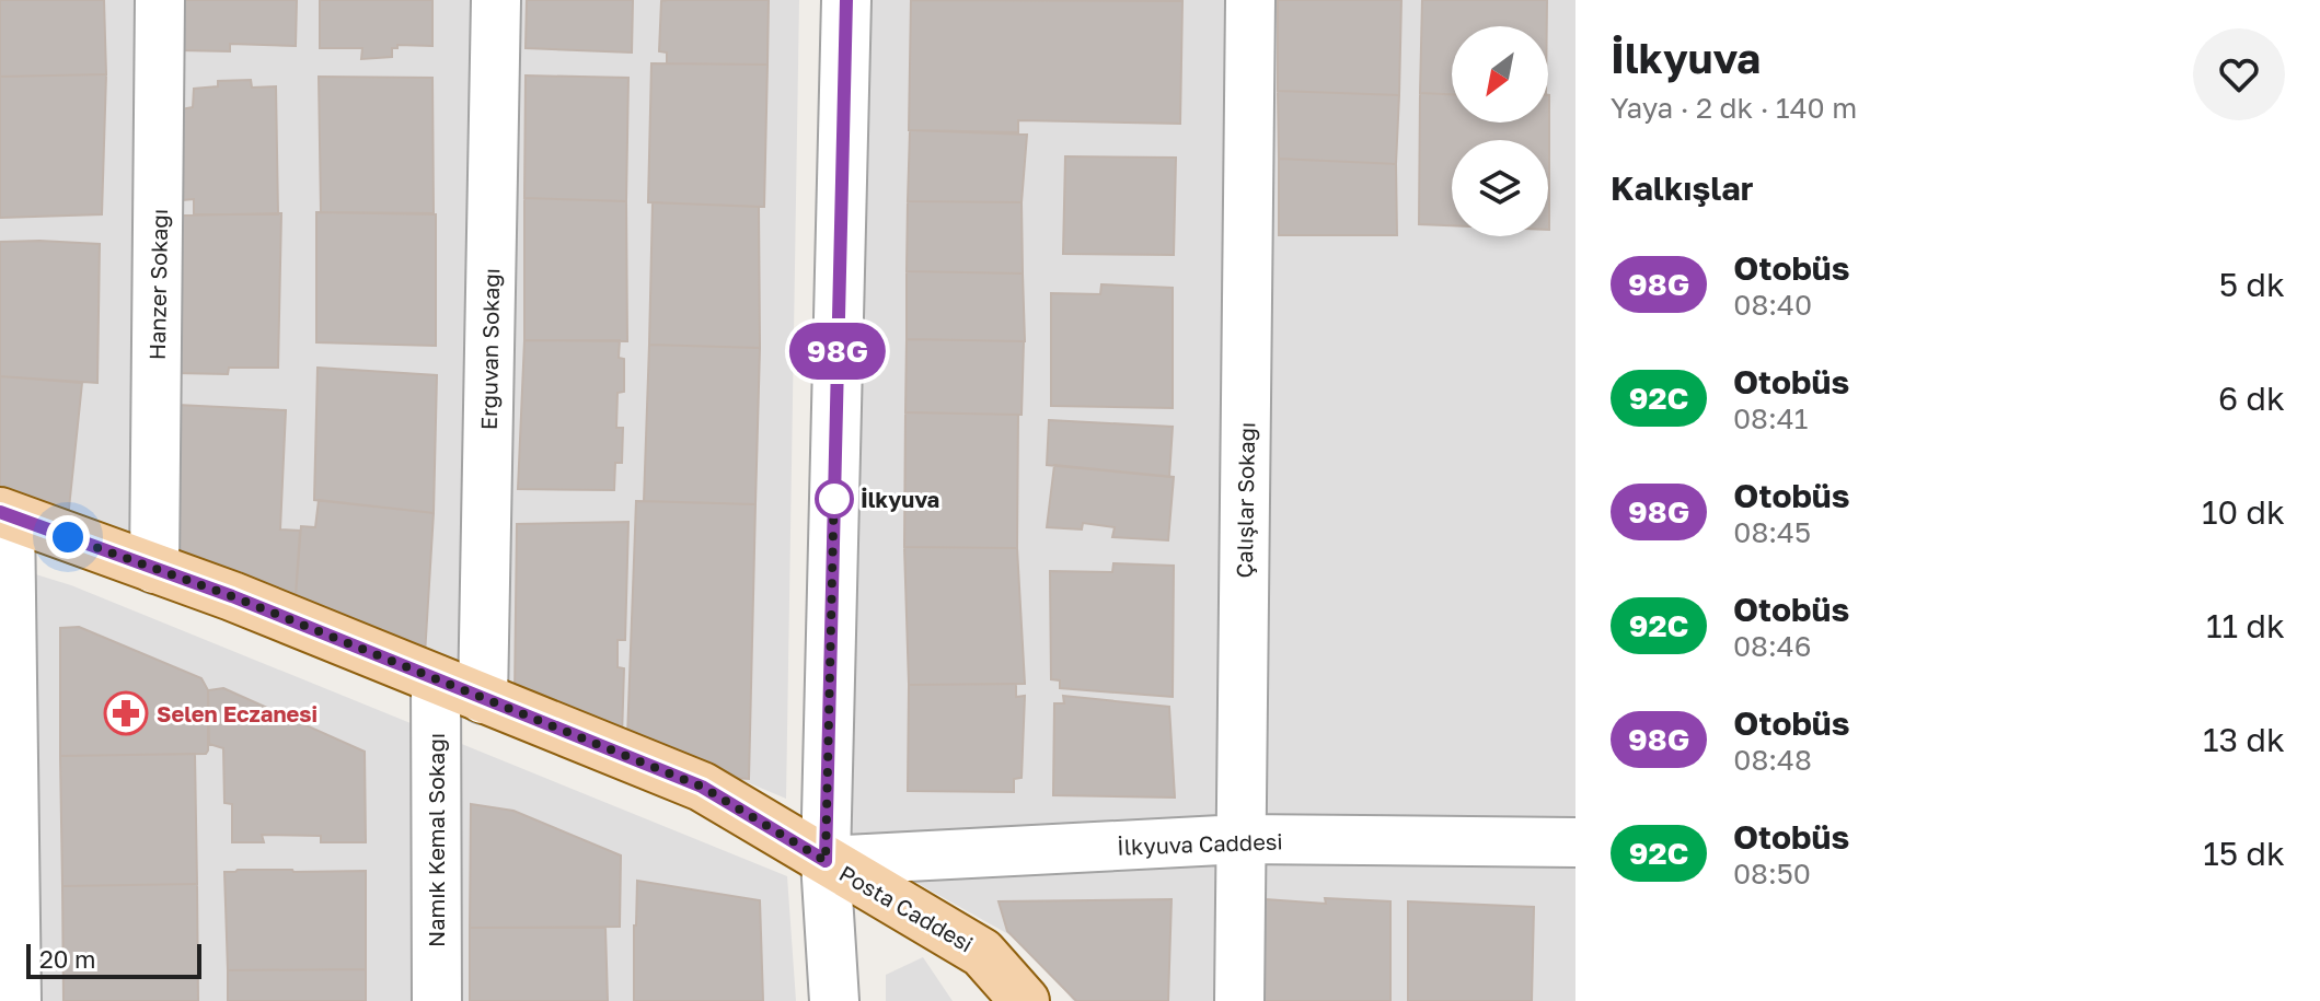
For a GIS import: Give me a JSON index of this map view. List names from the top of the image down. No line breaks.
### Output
{"streets":{"main road":["Posta Caddesi"],"street":["Hanzer Sokağı","Erguvan Sokağı","Çalışlar Sokağı","Namık Kemal Sokağı","İlkyuva Caddesi"]},"crossings":[["Hanzer Sokağı","Posta Caddesi"],["Erguvan Sokağı","Posta Caddesi"],["Çalışlar Sokağı","İlkyuva Caddesi"],["Namık Kemal Sokağı","Posta Caddesi"],["İlkyuva Caddesi","Posta Caddesi"]],"places":{"other":["İlkyuva"],"pharmacy":["Selen Eczanesi"]},"lines":["bus line 98G"],"scale_bar":"20 m","north":"bottom left","page":{"on_map":"98G","heading":[["İlkyuva","Yaya · 2 dk · 140 m"],"Kalkışlar"],"list":[{"mark":"98G","name":"Otobüs","note":"08:40","value":"5 dk"},{"mark":"92C","name":"Otobüs","note":"08:41","value":"6 dk"},{"mark":"98G","name":"Otobüs","note":"08:45","value":"10 dk"},{"mark":"92C","name":"Otobüs","note":"08:46","value":"11 dk"},{"mark":"98G","name":"Otobüs","note":"08:48","value":"13 dk"},{"mark":"92C","name":"Otobüs","note":"08:50","value":"15 dk"}],"scale":"20 m"}}
